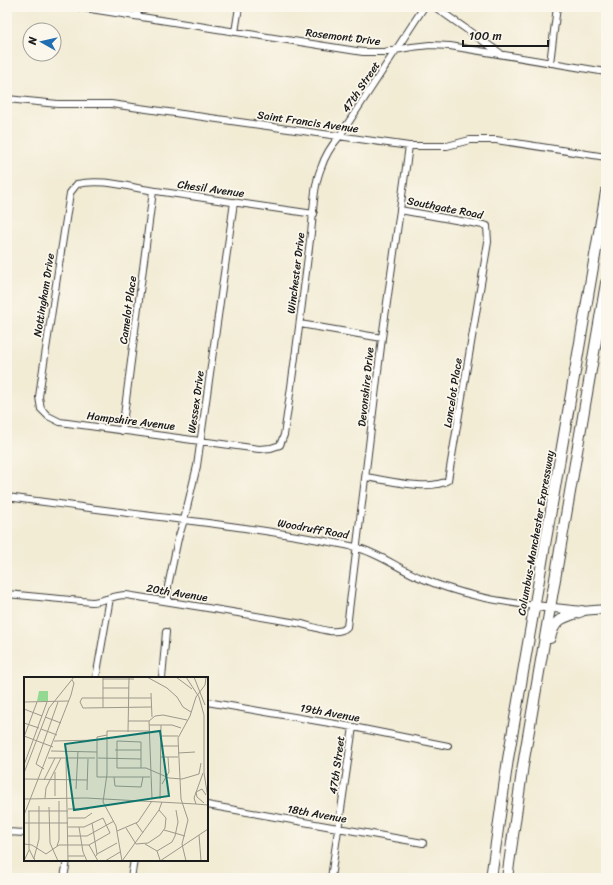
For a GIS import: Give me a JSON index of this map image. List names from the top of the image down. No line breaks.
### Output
{"streets":{"main road":["Columbus-Manchester Expressway"],"street":["Rosemont Drive","47th Street","Saint Francis Avenue","Chesil Avenue","Southgate Road","Winchester Drive","Nottingham Drive","Camelot Place","Devonshire Drive","Lancelot Place","Wessex Drive","Hampshire Avenue","Woodruff Road","20th Avenue","19th Avenue","18th Avenue"]},"crossings":[["Rosemont Drive","47th Street"],["47th Street","Saint Francis Avenue"],["47th Street","Winchester Drive"],["47th Street","19th Avenue"],["47th Street","18th Avenue"],["Saint Francis Avenue","Winchester Drive"],["Saint Francis Avenue","Devonshire Drive"],["Chesil Avenue","Winchester Drive"],["Chesil Avenue","Nottingham Drive"],["Chesil Avenue","Camelot Place"],["Chesil Avenue","Wessex Drive"],["Southgate Road","Devonshire Drive"],["Southgate Road","Lancelot Place"],["Winchester Drive","Hampshire Avenue"],["Nottingham Drive","Hampshire Avenue"],["Camelot Place","Hampshire Avenue"],["Devonshire Drive","Lancelot Place"],["Devonshire Drive","Woodruff Road"],["Devonshire Drive","20th Avenue"],["Wessex Drive","Hampshire Avenue"],["Wessex Drive","Woodruff Road"],["Wessex Drive","20th Avenue"],["Woodruff Road","Columbus-Manchester Expressway"]],"scale_bar":"100 m","north":"left"}
